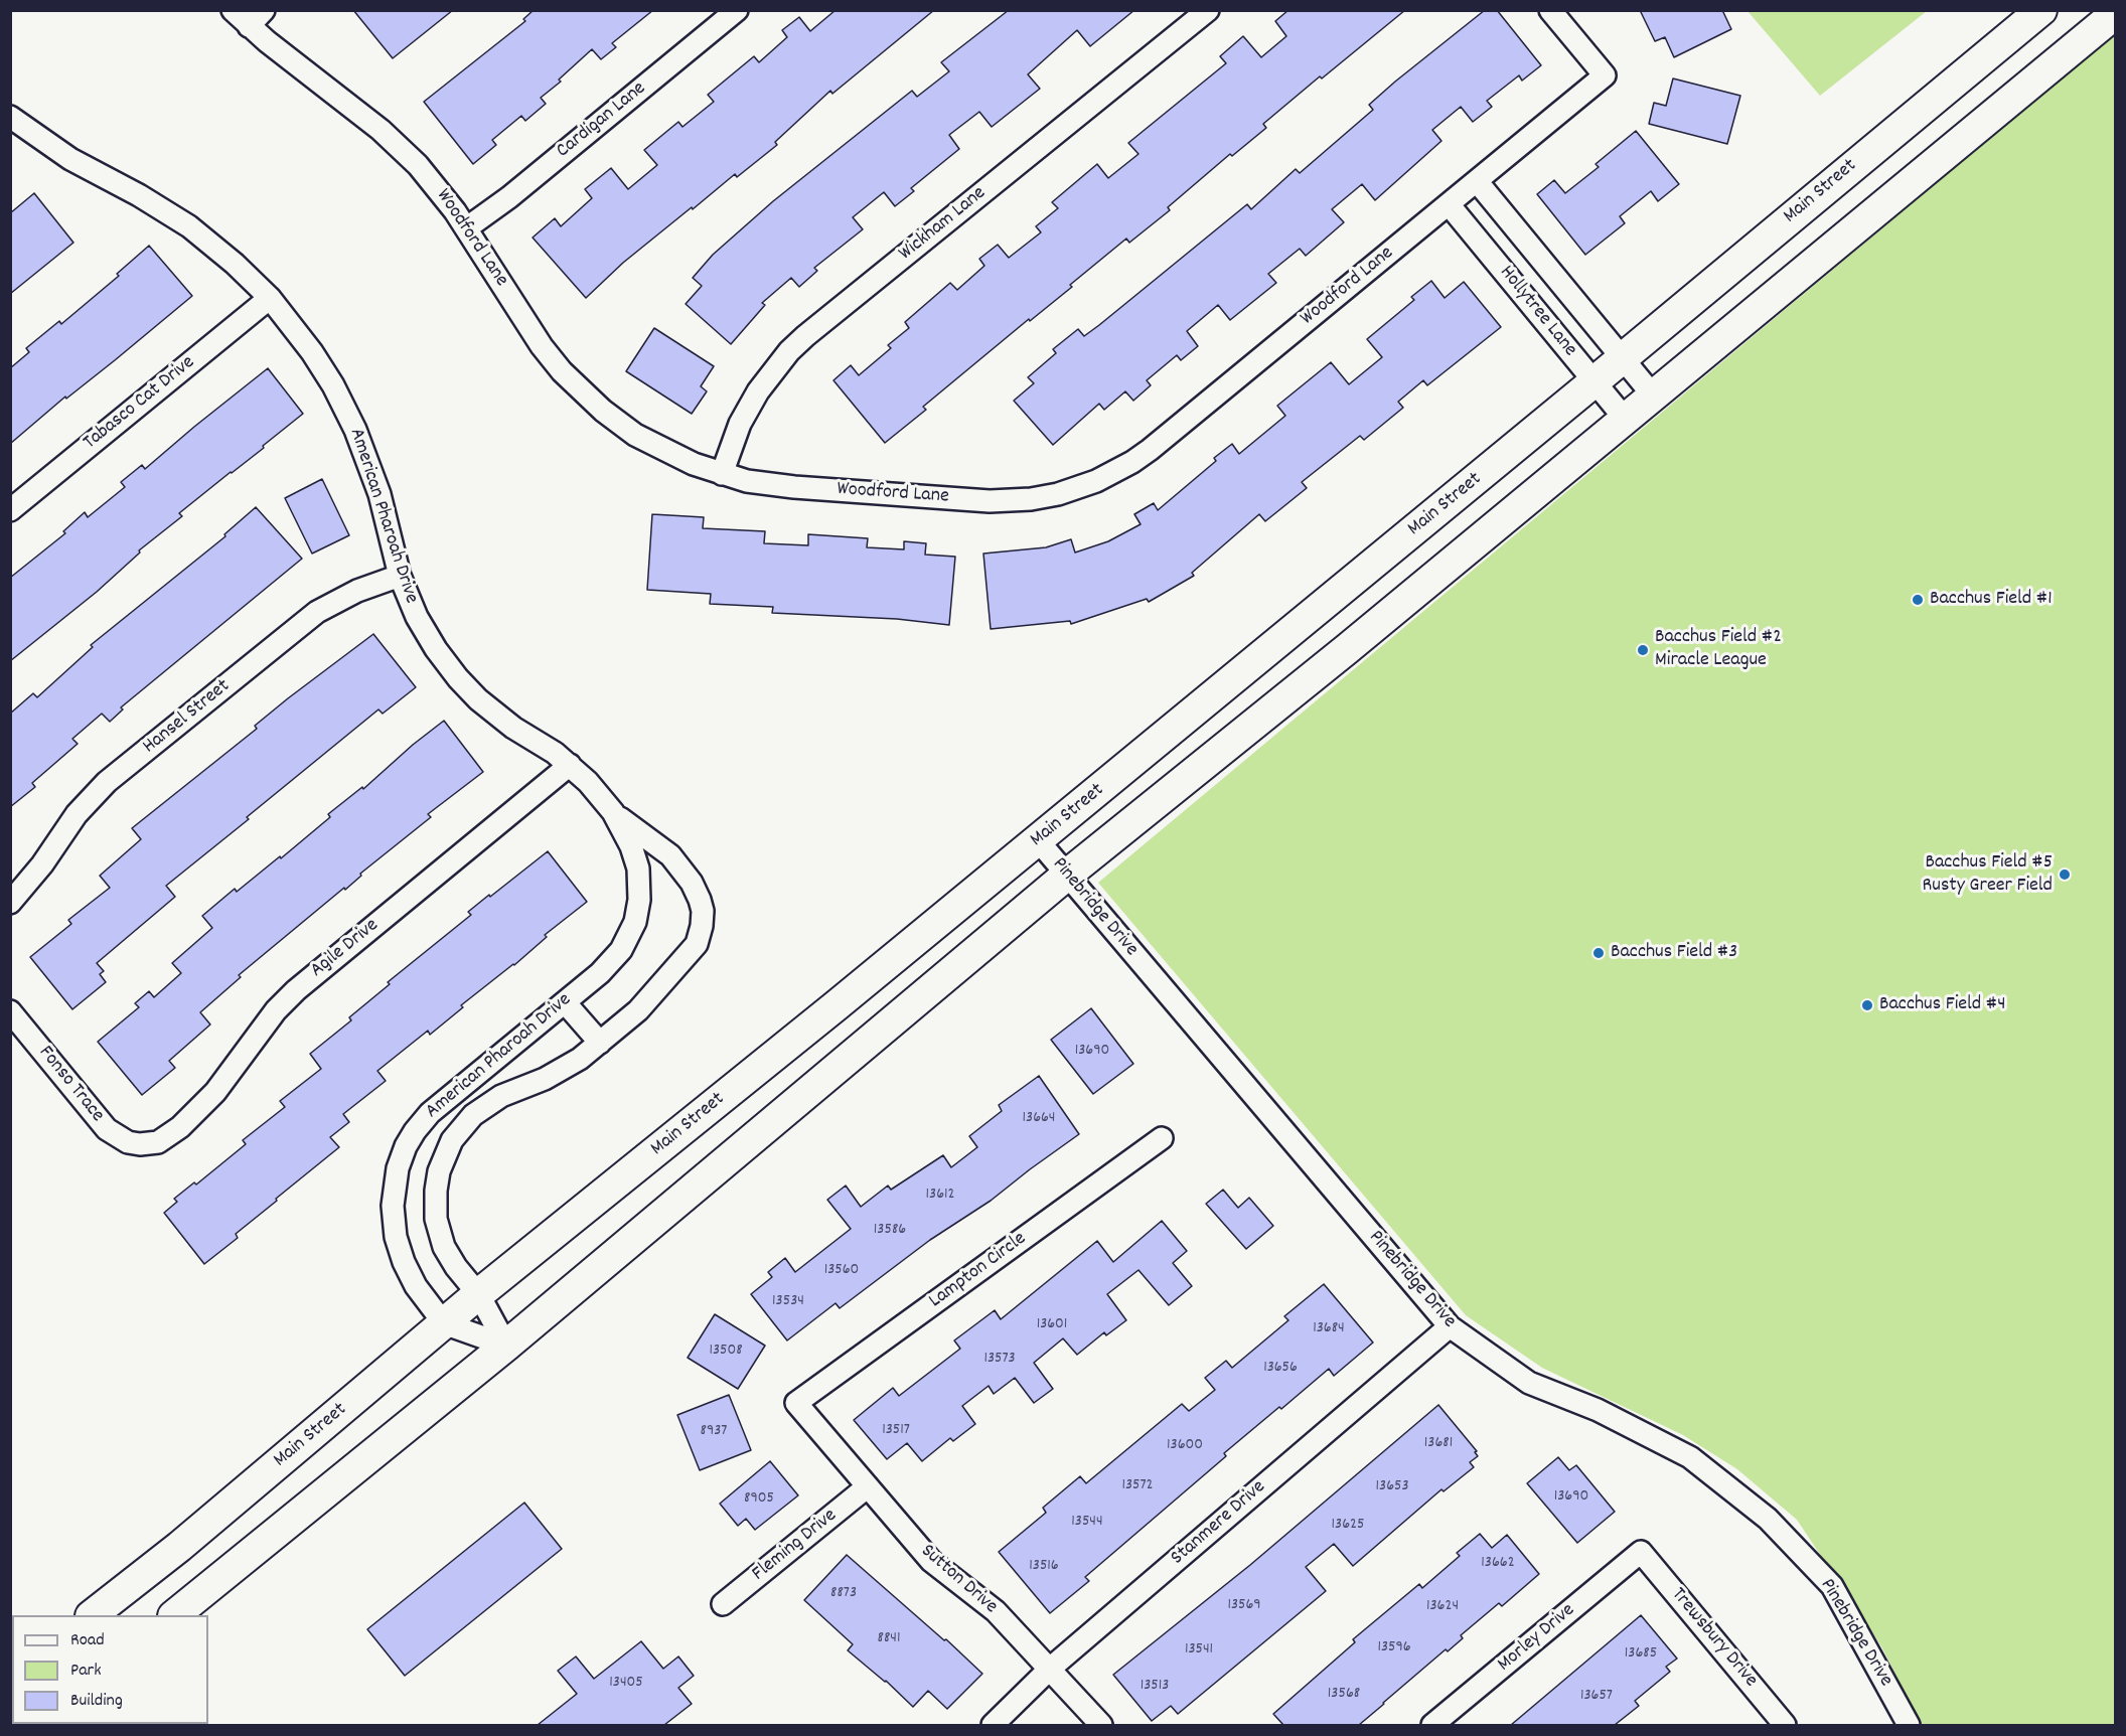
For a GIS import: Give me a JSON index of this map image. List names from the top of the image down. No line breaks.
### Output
{"streets":{"main road":["Main Street"],"street":["Cardigan Lane","Wickham Lane","Woodford Lane","Hollytree Lane","Tabasco Cat Drive","American Pharoah Drive","Hansel Street","Pinebridge Drive","Agile Drive","Fonso Trace","Lampton Circle","Stanmere Drive","Fleming Drive","Sutton Drive","Morley Drive","Trewsbury Drive"]},"crossings":[["Cardigan Lane","Woodford Lane"],["Main Street","Hollytree Lane"],["Main Street","American Pharoah Drive"],["Main Street","Pinebridge Drive"],["Wickham Lane","Woodford Lane"],["Woodford Lane","Hollytree Lane"],["Tabasco Cat Drive","American Pharoah Drive"],["American Pharoah Drive","Hansel Street"],["American Pharoah Drive","Agile Drive"],["Pinebridge Drive","Stanmere Drive"],["Agile Drive","Fonso Trace"],["Lampton Circle","Sutton Drive"],["Stanmere Drive","Sutton Drive"],["Fleming Drive","Sutton Drive"],["Morley Drive","Trewsbury Drive"]],"places":["Bacchus Field #1","Bacchus Field #2 Miracle League","Bacchus Field #5 Rusty Greer Field","Bacchus Field #3","Bacchus Field #4"],"house_numbers":["13690","13664","13612","13586","13560","13534","13601","13684","13508","13573","13656","13517","8937","13681","13600","13572","13653","13690","8905","13544","13625","13662","13516","8873","13569","13624","8841","13596","13541","13685","13405","13513","13568","13657"],"legend":["Road","Park","Building"]}
